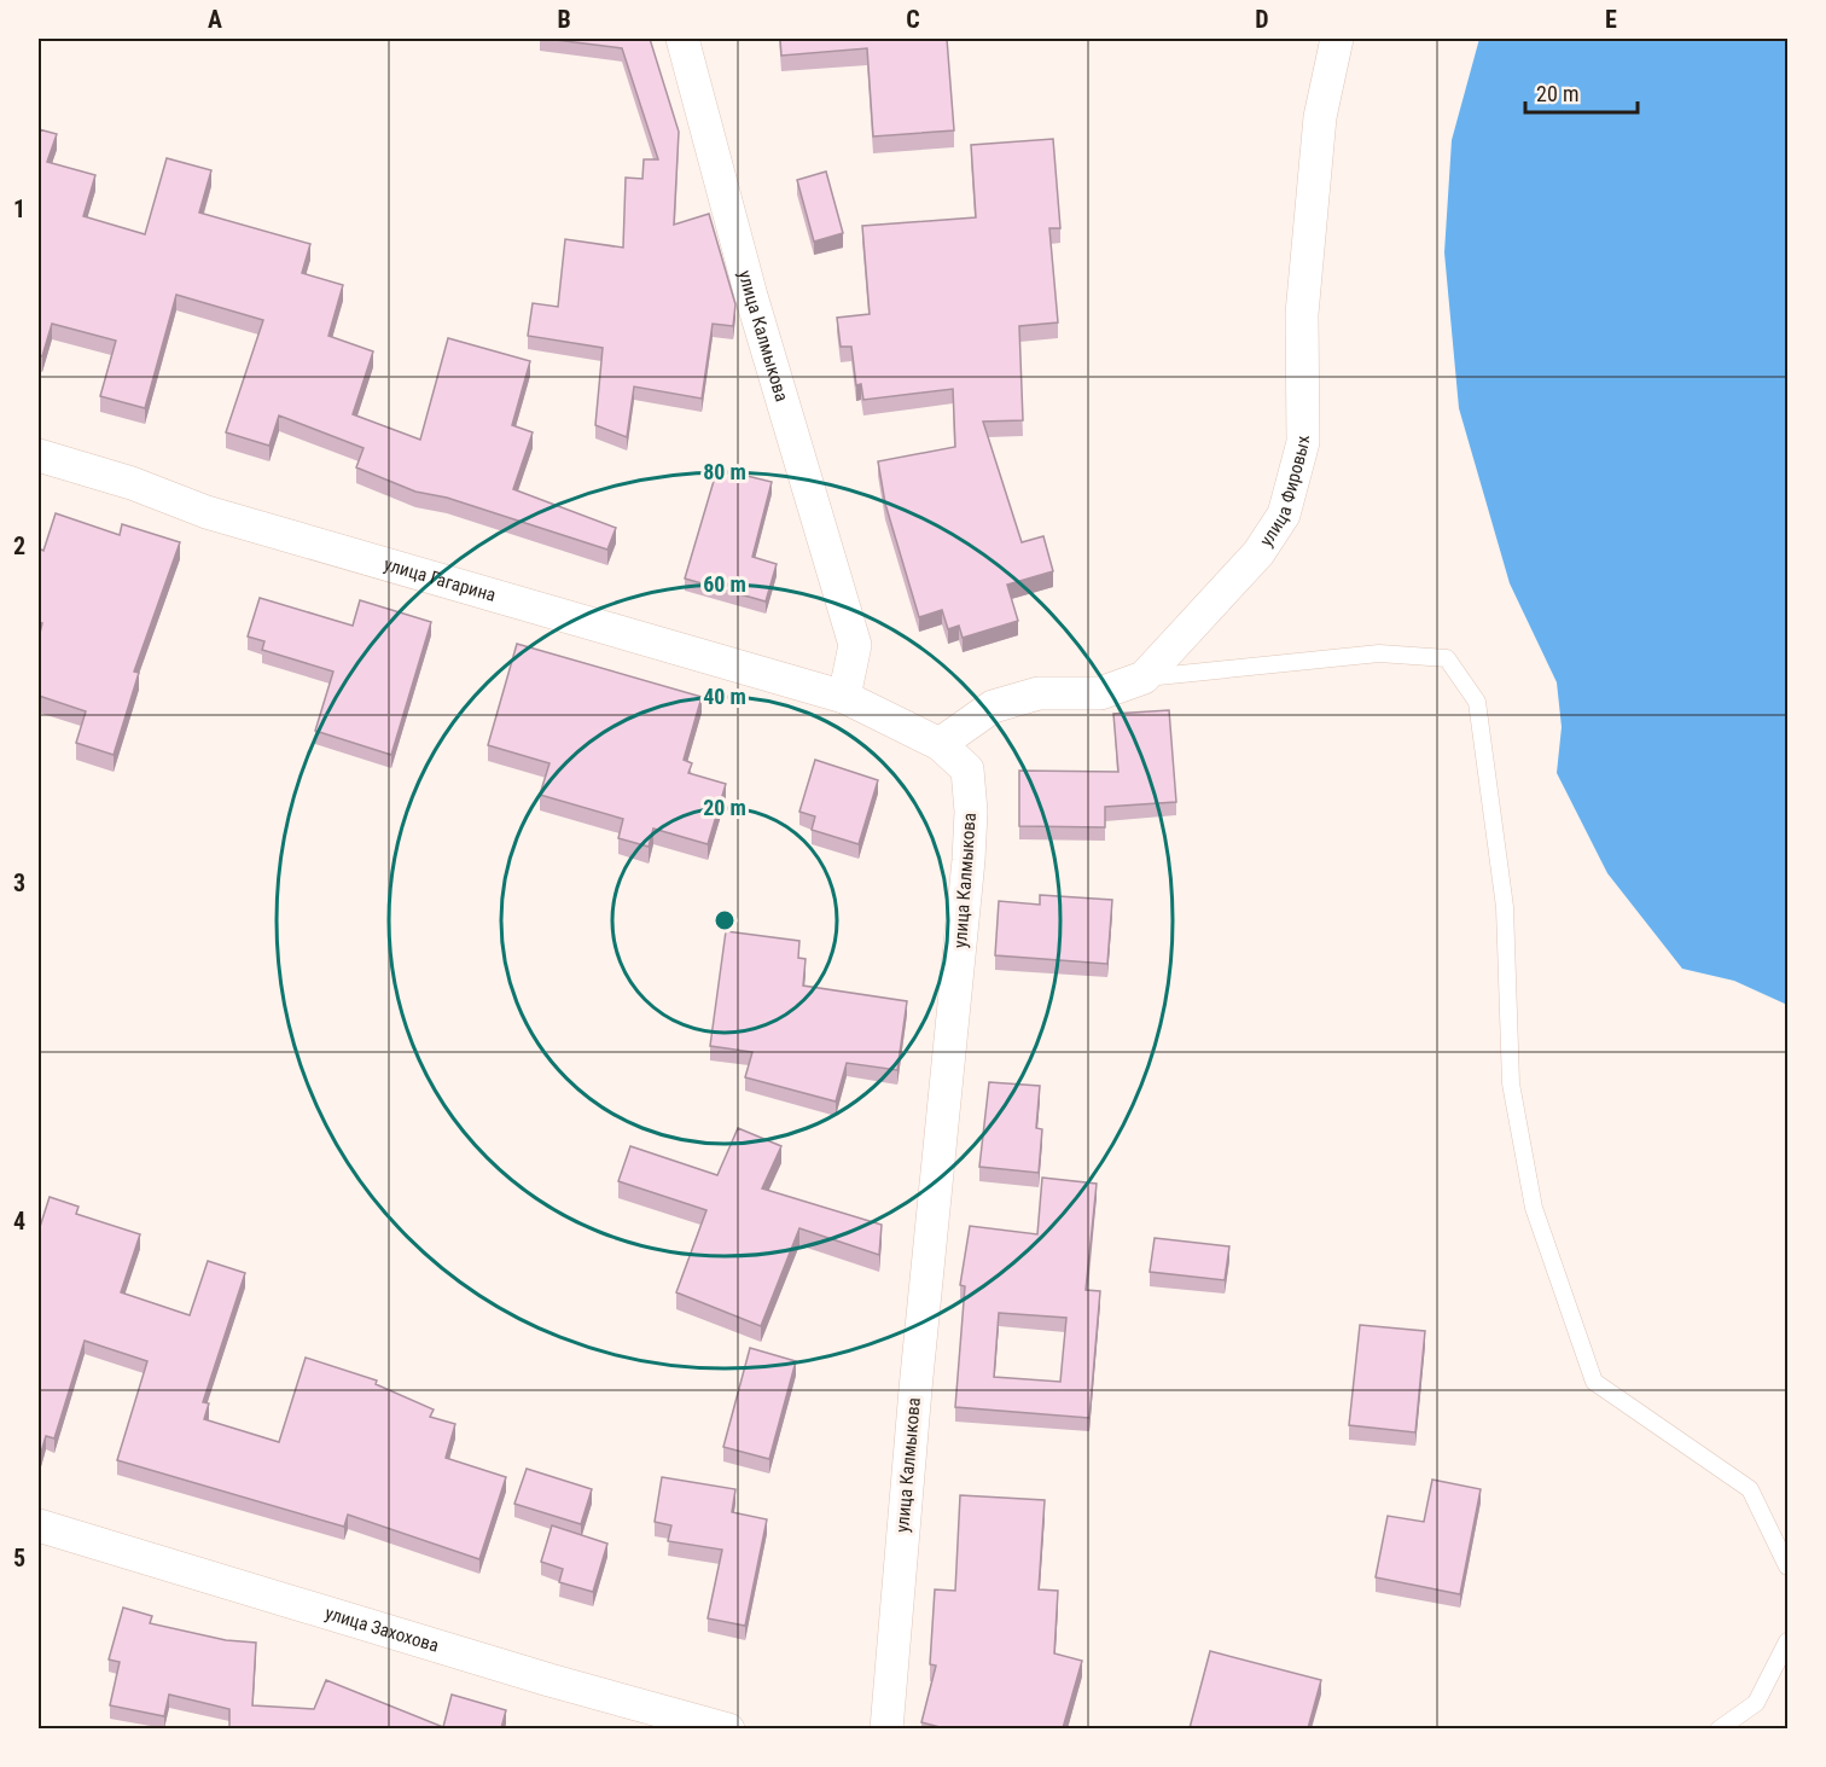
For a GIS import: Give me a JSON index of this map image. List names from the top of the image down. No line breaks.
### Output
{"streets":{"street":["улица Калмыкова","улица Фировых","улица Гагарина","улица Захохова"]},"crossings":[["улица Калмыкова","улица Фировых"],["улица Калмыкова","улица Гагарина"]],"scale_bar":"20 m","grid":{"columns":["A","B","C","D","E"],"rows":["1","2","3","4","5"]},"rings":["80 m","60 m","40 m","20 m"]}
